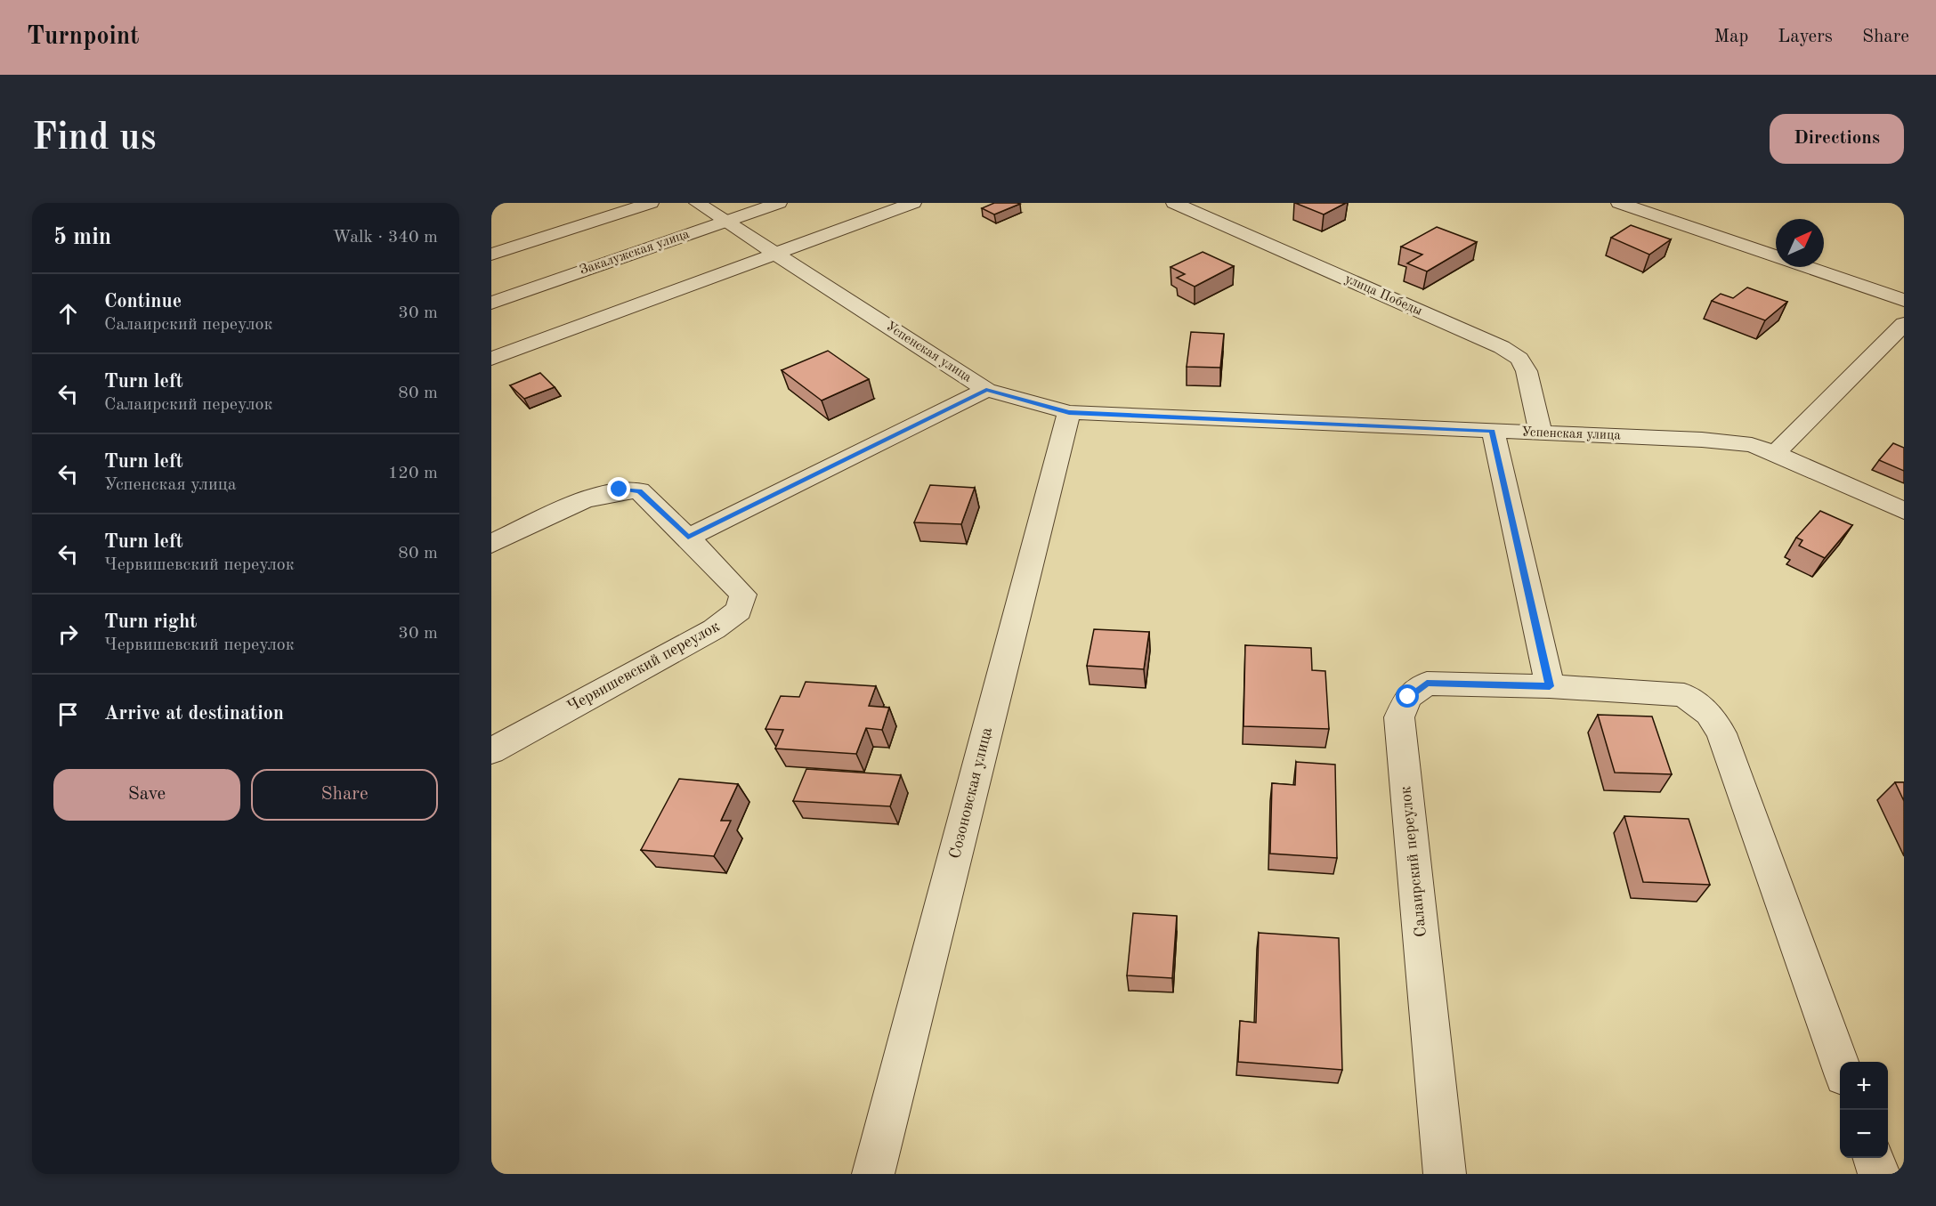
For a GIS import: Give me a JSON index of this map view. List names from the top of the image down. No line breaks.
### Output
{"streets":{"street":["Закалужская улица","улица Победы","Успенская улица","Червишевский переулок","Созоновская улица","Салаирский переулок"]},"crossings":[["Закалужская улица","Успенская улица"],["улица Победы","Успенская улица"],["Успенская улица","Созоновская улица"]],"north":"top right","page":{"header":"Turnpoint","nav":["Map","Layers","Share"],"buttons":["Directions",["Save","Share"]],"title":"Find us","heading":["5 min","Walk · 340 m"],"list":[["Continue","Салаирский переулок","30 m"],["Turn left","Салаирский переулок","80 m"],["Turn left","Успенская улица","120 m"],["Turn left","Червишевский переулок","80 m"],["Turn right","Червишевский переулок","30 m"],"Arrive at destination"],"map_buttons":["+","−"]}}
